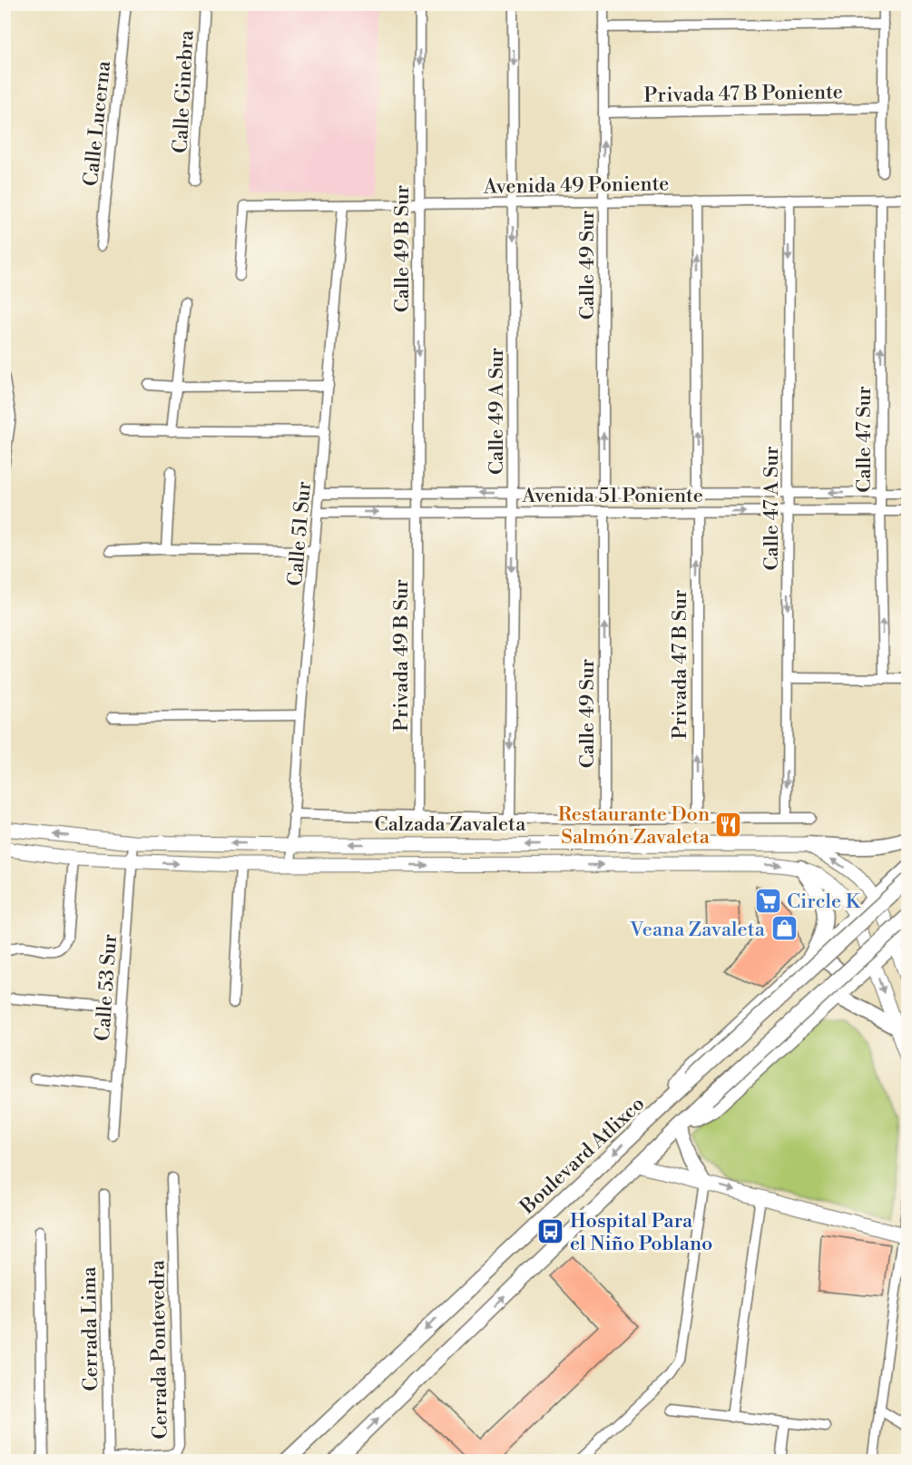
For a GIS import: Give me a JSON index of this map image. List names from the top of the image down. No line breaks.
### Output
{"streets":{"main road":["Calzada Zavaleta","Boulevard Atlixco"],"street":["Calle Ginebra","Privada 47 B Poniente","Calle Lucerna","Avenida 49 Poniente","Calle 49 B Sur","Calle 49 Sur","Calle 49 A Sur","Calle 47 Sur","Avenida 51 Poniente","Calle 47 A Sur","Calle 51 Sur","Privada 49 B Sur","Privada 47 B Sur","Calle 53 Sur","Cerrada Lima","Cerrada Pontevedra"]},"crossings":[["Privada 47 B Poniente","Calle 49 Sur"],["Avenida 49 Poniente","Calle 49 B Sur"],["Avenida 49 Poniente","Calle 49 Sur"],["Avenida 49 Poniente","Calle 49 A Sur"],["Avenida 49 Poniente","Calle 47 Sur"],["Avenida 49 Poniente","Calle 47 A Sur"],["Avenida 49 Poniente","Calle 51 Sur"],["Calle 49 B Sur","Avenida 51 Poniente"],["Calle 49 B Sur","Privada 49 B Sur"],["Calle 49 Sur","Avenida 51 Poniente"],["Calle 49 A Sur","Avenida 51 Poniente"],["Calle 47 Sur","Avenida 51 Poniente"],["Avenida 51 Poniente","Calle 47 A Sur"],["Avenida 51 Poniente","Calle 51 Sur"],["Avenida 51 Poniente","Privada 49 B Sur"],["Avenida 51 Poniente","Privada 47 B Sur"],["Calle 51 Sur","Calzada Zavaleta"],["Calzada Zavaleta","Calle 53 Sur"],["Cerrada Lima","Cerrada Pontevedra"]],"one_way":["Calle 49 B Sur","Calle 49 Sur","Calle 49 A Sur","Calle 47 Sur","Calle 47 A Sur","Privada 47 B Sur"],"places":{"restaurant":["Restaurante Don Salmón Zavaleta"],"supermarket":["Circle K"],"shop":["Veana Zavaleta"],"bus stop":["Hospital Para el Niño Poblano"]}}
